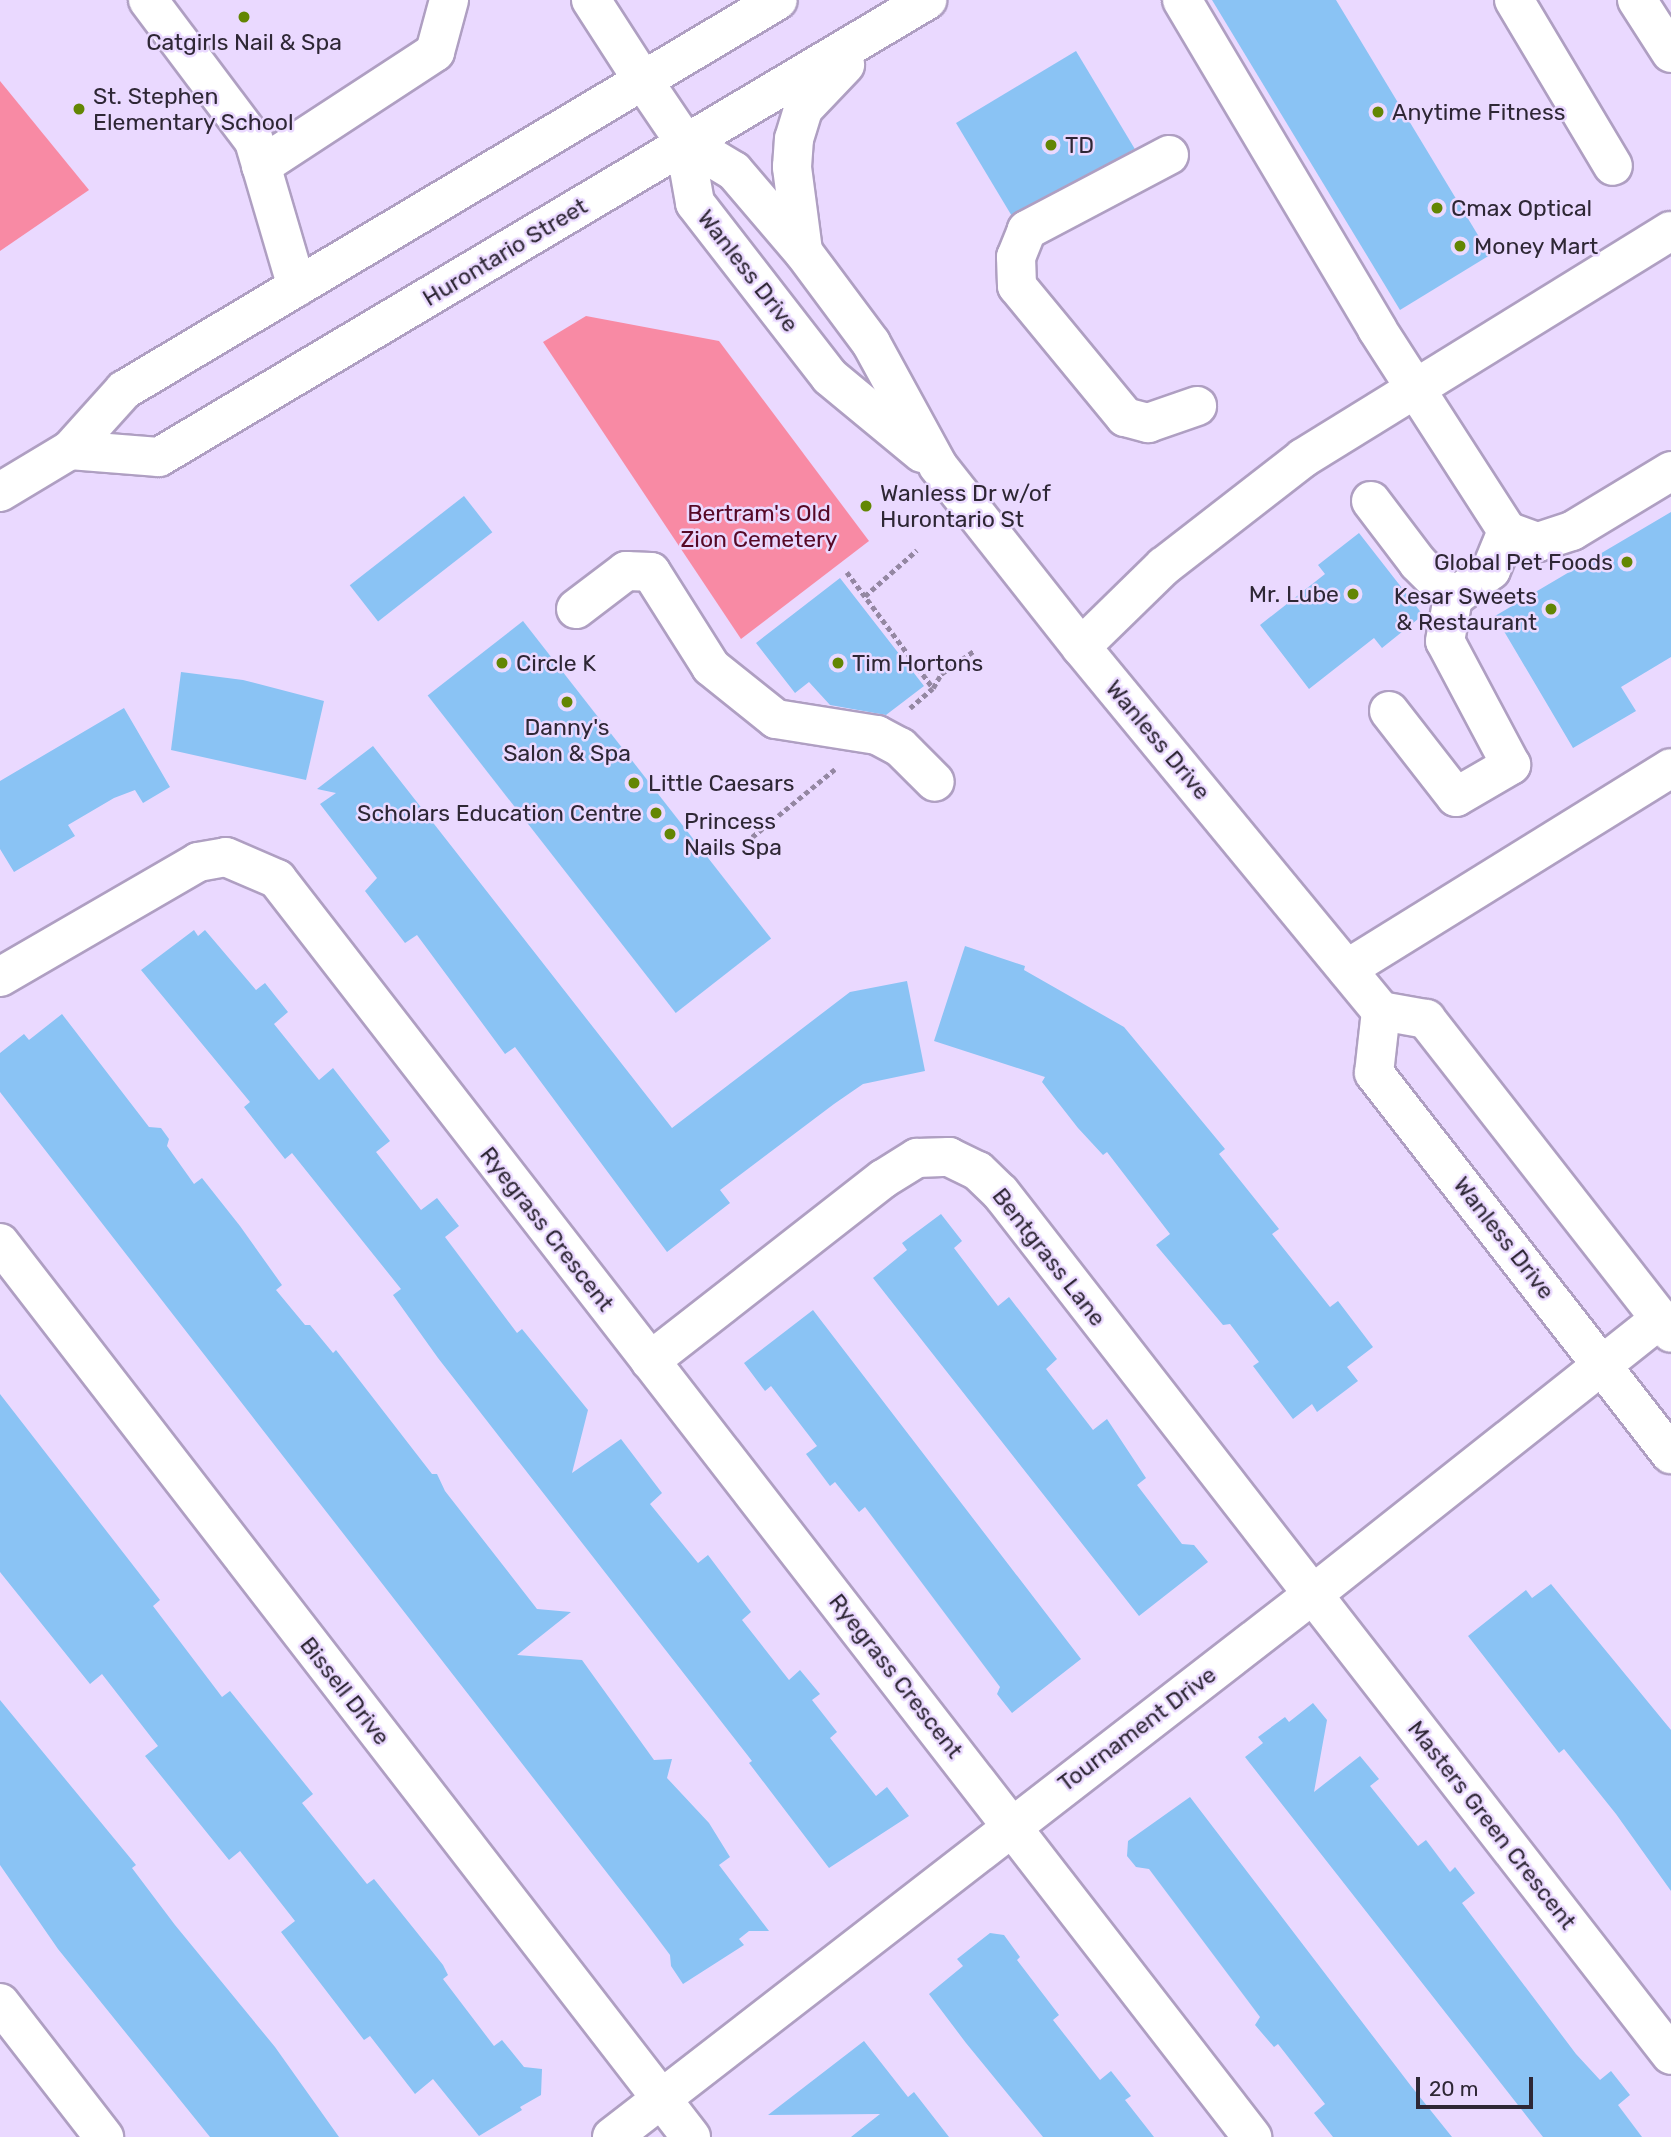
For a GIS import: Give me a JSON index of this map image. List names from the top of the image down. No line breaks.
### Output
{"streets":{"street":["Hurontario Street","Wanless Drive","Ryegrass Crescent","Bentgrass Lane","Bissell Drive","Tournament Drive","Masters Green Crescent"]},"crossings":[["Hurontario Street","Wanless Drive"],["Wanless Drive","Tournament Drive"],["Ryegrass Crescent","Bentgrass Lane"],["Ryegrass Crescent","Tournament Drive"],["Bentgrass Lane","Tournament Drive"],["Bentgrass Lane","Masters Green Crescent"],["Bissell Drive","Tournament Drive"],["Tournament Drive","Masters Green Crescent"]],"parks":["Bertram's Old Zion Cemetery"],"places":["Catgirls Nail & Spa","St. Stephen Elementary School","Anytime Fitness","TD","Cmax Optical","Money Mart","Wanless Dr w/of Hurontario St","Global Pet Foods","Mr. Lube","Kesar Sweets & Restaurant","Circle K","Tim Hortons","Danny's Salon & Spa","Little Caesars","Scholars Education Centre","Princess Nails Spa"],"scale_bar":"20 m"}
